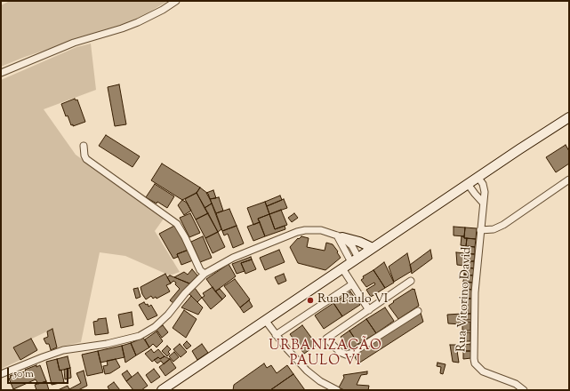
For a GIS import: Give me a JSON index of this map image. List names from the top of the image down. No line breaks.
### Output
{"streets":{"street":["Rua Vitorino David"]},"districts":["URBANIZAÇÃO PAULO VI"],"places":["Rua Paulo VI"],"scale_bar":"50 m"}
